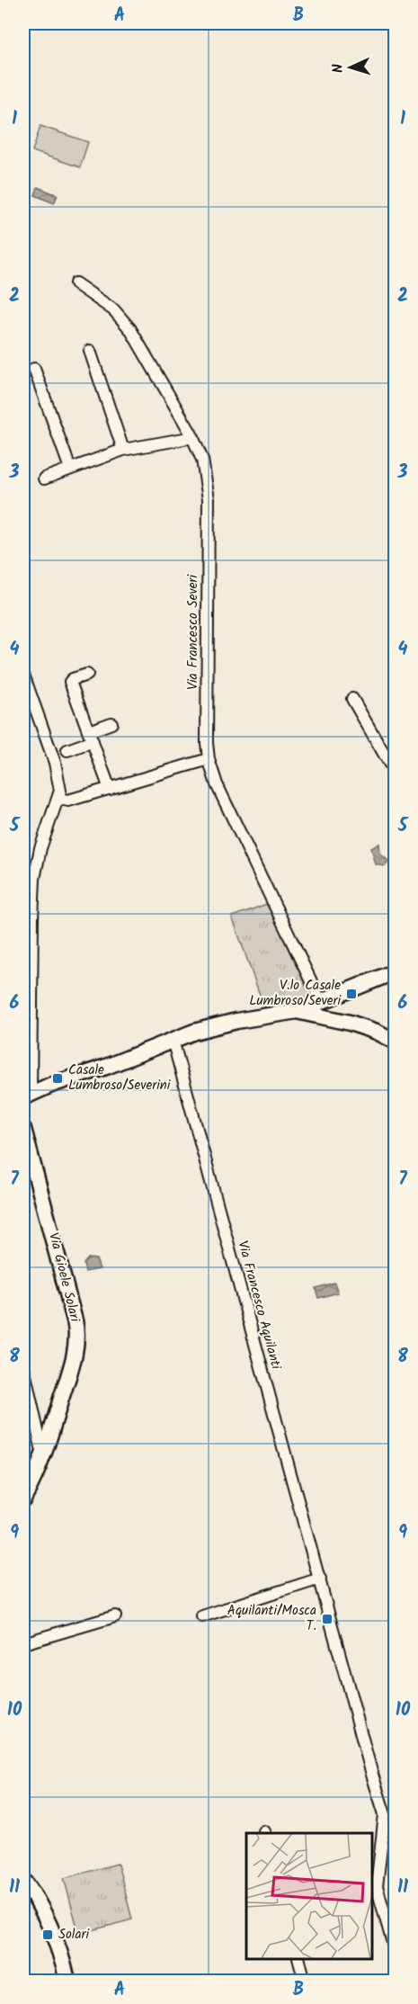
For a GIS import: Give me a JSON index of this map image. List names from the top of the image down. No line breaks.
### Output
{"streets":{"street":["Via Francesco Severi","Via Gioele Solari","Via Francesco Aquilanti"]},"places":{"transit":["V.lo Casale Lumbroso/Severi","Casale Lumbroso/Severini","Aquilanti/Mosca T.","Solari"]},"north":"left","grid":{"columns":["A","B"],"rows":["1","2","3","4","5","6","7","8","9","10","11"]}}
